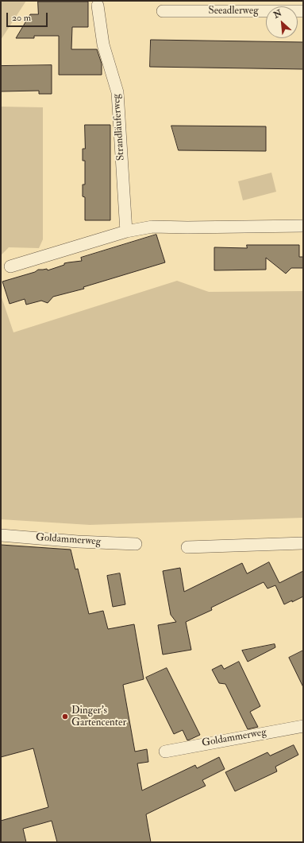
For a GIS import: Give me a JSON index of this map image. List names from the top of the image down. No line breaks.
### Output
{"streets":{"street":["Seeadlerweg","Strandläuferweg","Goldammerweg"]},"places":["Dinger's Gartencenter"],"scale_bar":"20 m","north":"top left"}
